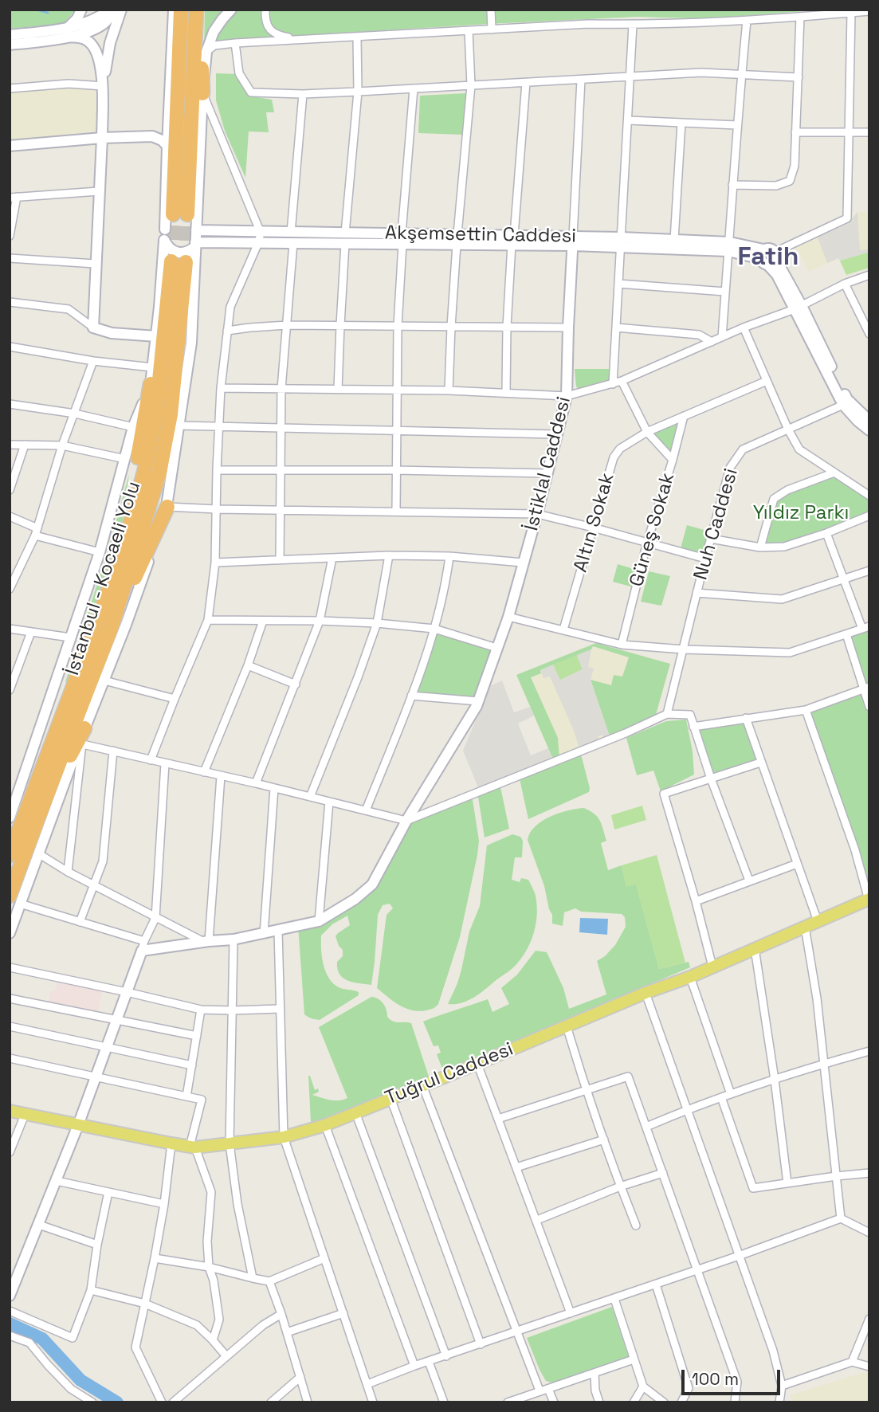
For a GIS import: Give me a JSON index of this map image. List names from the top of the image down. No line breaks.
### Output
{"streets":{"highway":["İstanbul - Kocaeli Yolu"],"main road":["Akşemsettin Caddesi","İstiklal Caddesi","Tuğrul Caddesi"],"street":["Altın Sokak","Nuh Caddesi","Güneş Sokak"]},"crossings":[["Akşemsettin Caddesi","İstiklal Caddesi"],["Altın Sokak","Güneş Sokak"]],"districts":["Fatih"],"parks":["Yıldız Parkı"],"scale_bar":"100 m"}
